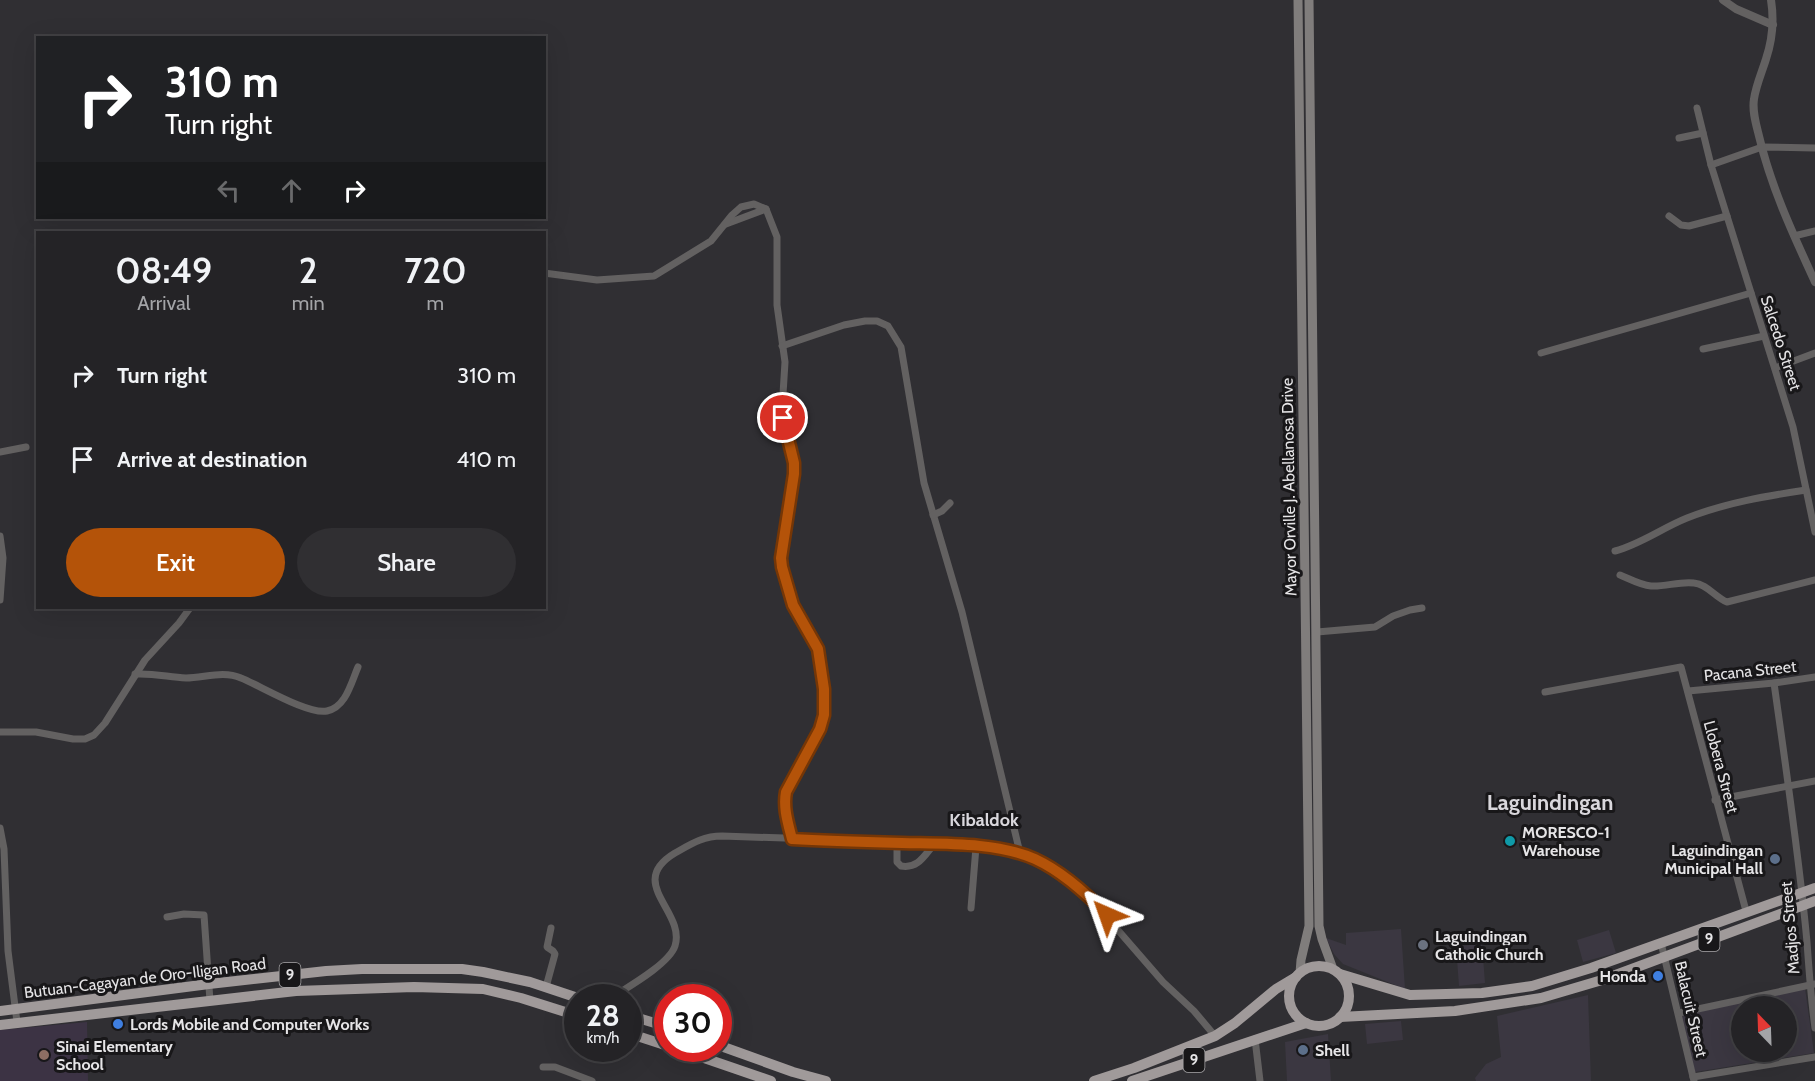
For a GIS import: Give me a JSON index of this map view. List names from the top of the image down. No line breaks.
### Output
{"streets":{"highway":["9","Butuan-Cagayan de Oro-Iligan Road"],"main road":["Mayor Orville J. Abellanosa Drive"],"street":["Salcedo Street","Pacana Street","Llobera Street","Madjos Street","Balacuit Street"]},"crossings":[["Mayor Orville J. Abellanosa Drive","9"],["Pacana Street","Llobera Street"],["Pacana Street","Madjos Street"],["Llobera Street","9"],["Madjos Street","9"],["9","Balacuit Street"]],"districts":["Laguindingan","Kibaldok"],"places":["MORESCO-1 Warehouse","Laguindingan Municipal Hall","Laguindingan Catholic Church","Honda","Lords Mobile and Computer Works","Shell","Sinai Elementary School"],"north":"top left","page":{"turn":["310 m","Turn right"],"eta":["08:49","Arrival","2","min","720","m"],"list":[{"name":"Turn right","value":"310 m"},{"name":"Arrive at destination","value":"410 m"}],"buttons":["Exit","Share"],"speed":"28 km/h","limit":"30"}}
